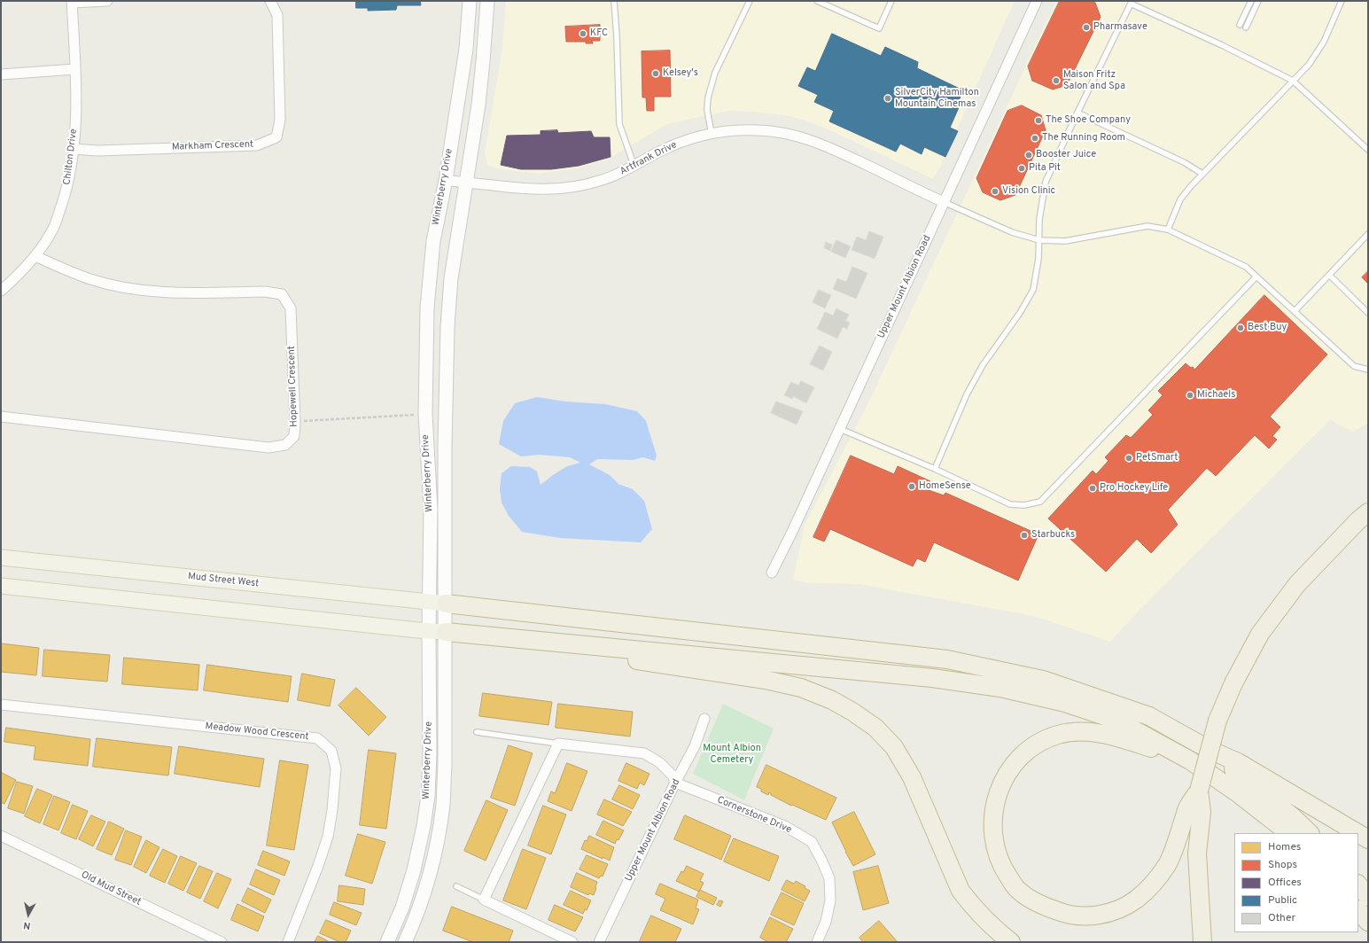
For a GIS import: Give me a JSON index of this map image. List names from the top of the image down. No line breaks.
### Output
{"streets":{"main road":["Mud Street West"],"street":["Markham Crescent","Chilton Drive","Artfrank Drive","Winterberry Drive","Upper Mount Albion Road","Hopewell Crescent","Meadow Wood Crescent","Cornerstone Drive","Old Mud Street"]},"crossings":[["Markham Crescent","Chilton Drive"],["Chilton Drive","Hopewell Crescent"],["Artfrank Drive","Winterberry Drive"],["Artfrank Drive","Upper Mount Albion Road"],["Winterberry Drive","Mud Street West"],["Upper Mount Albion Road","Cornerstone Drive"]],"parks":["Mount Albion Cemetery"],"places":["Pharmasave","KFC","Kelsey's","Maison Fritz Salon and Spa","SilverCity Hamilton Mountain Cinemas","The Shoe Company","The Running Room","Booster Juice","Pita Pit","Vision Clinic","Best Buy","Michaels","PetSmart","HomeSense","Pro Hockey Life","Starbucks"],"legend":["Homes","Shops","Offices","Public","Other"],"north":"bottom"}
